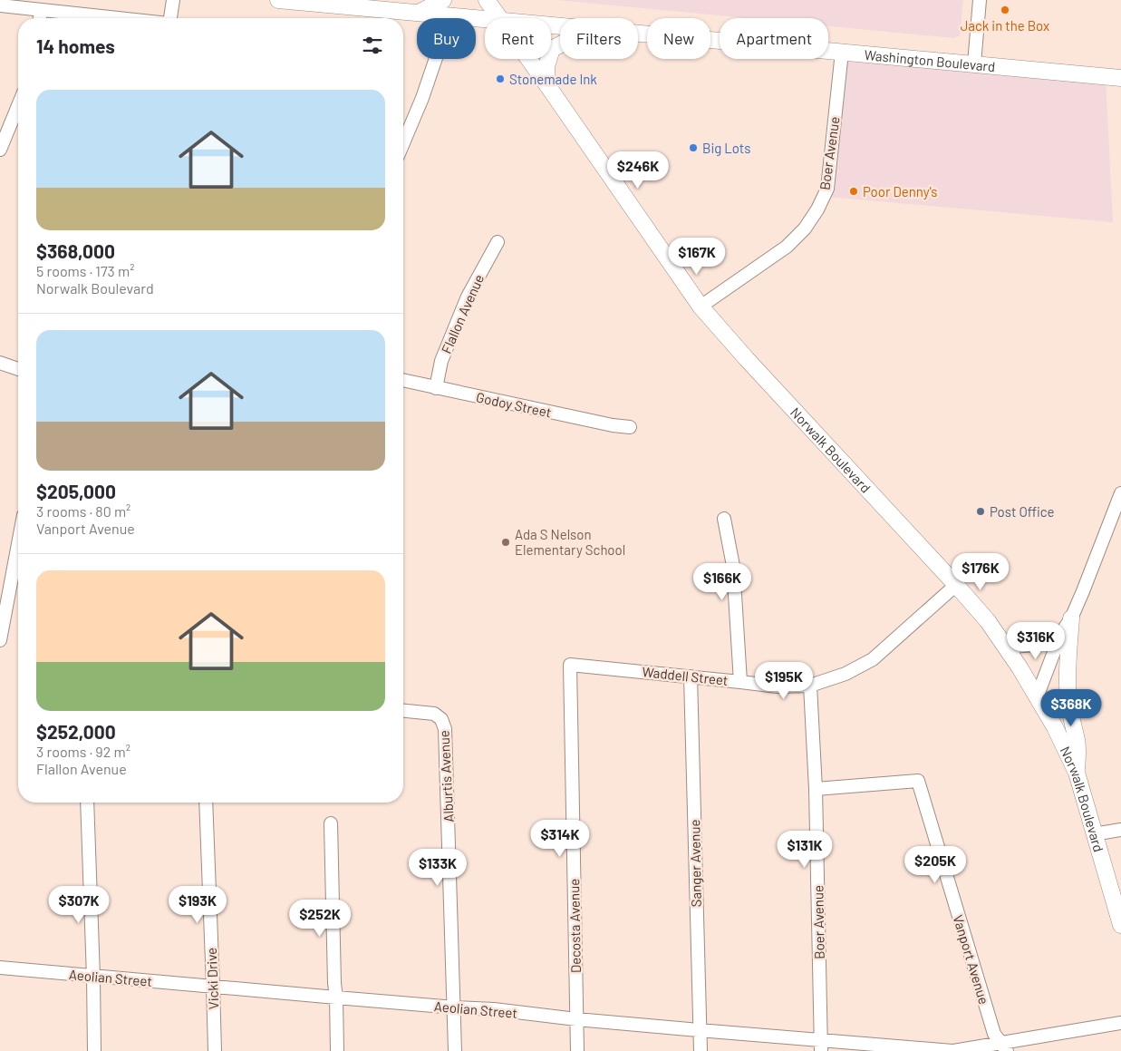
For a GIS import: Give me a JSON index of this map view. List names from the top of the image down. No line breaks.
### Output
{"streets":{"main road":["Washington Boulevard","Norwalk Boulevard"],"street":["Boer Avenue","Flallon Avenue","Godoy Street","Waddell Street","Alburtis Avenue","Sanger Avenue","Decosta Avenue","Vanport Avenue","Aeolian Street","Vicki Drive"]},"crossings":[["Washington Boulevard","Boer Avenue"],["Boer Avenue","Norwalk Boulevard"],["Boer Avenue","Waddell Street"],["Boer Avenue","Vanport Avenue"],["Boer Avenue","Aeolian Street"],["Flallon Avenue","Godoy Street"],["Norwalk Boulevard","Waddell Street"],["Waddell Street","Sanger Avenue"],["Waddell Street","Decosta Avenue"],["Alburtis Avenue","Aeolian Street"],["Sanger Avenue","Aeolian Street"],["Decosta Avenue","Aeolian Street"],["Vanport Avenue","Aeolian Street"],["Aeolian Street","Vicki Drive"]],"places":["Jack in the Box","Stonemade Ink","Big Lots","Poor Denny's","Post Office","Ada S Nelson Elementary School"],"page":{"chip":["Buy","Rent","Filters","New","Apartment"],"heading":"14 homes","list":[{"name":"$368,000","note":"5 rooms · 173 m² · Norwalk Boulevard"},{"name":"$205,000","note":"3 rooms · 80 m² · Vanport Avenue"},{"name":"$252,000","note":"3 rooms · 92 m² · Flallon Avenue"}],"price":["$246K","$167K","$176K","$166K","$316K","$195K","$368K","$314K","$131K","$205K","$133K","$307K","$193K","$252K"]}}
